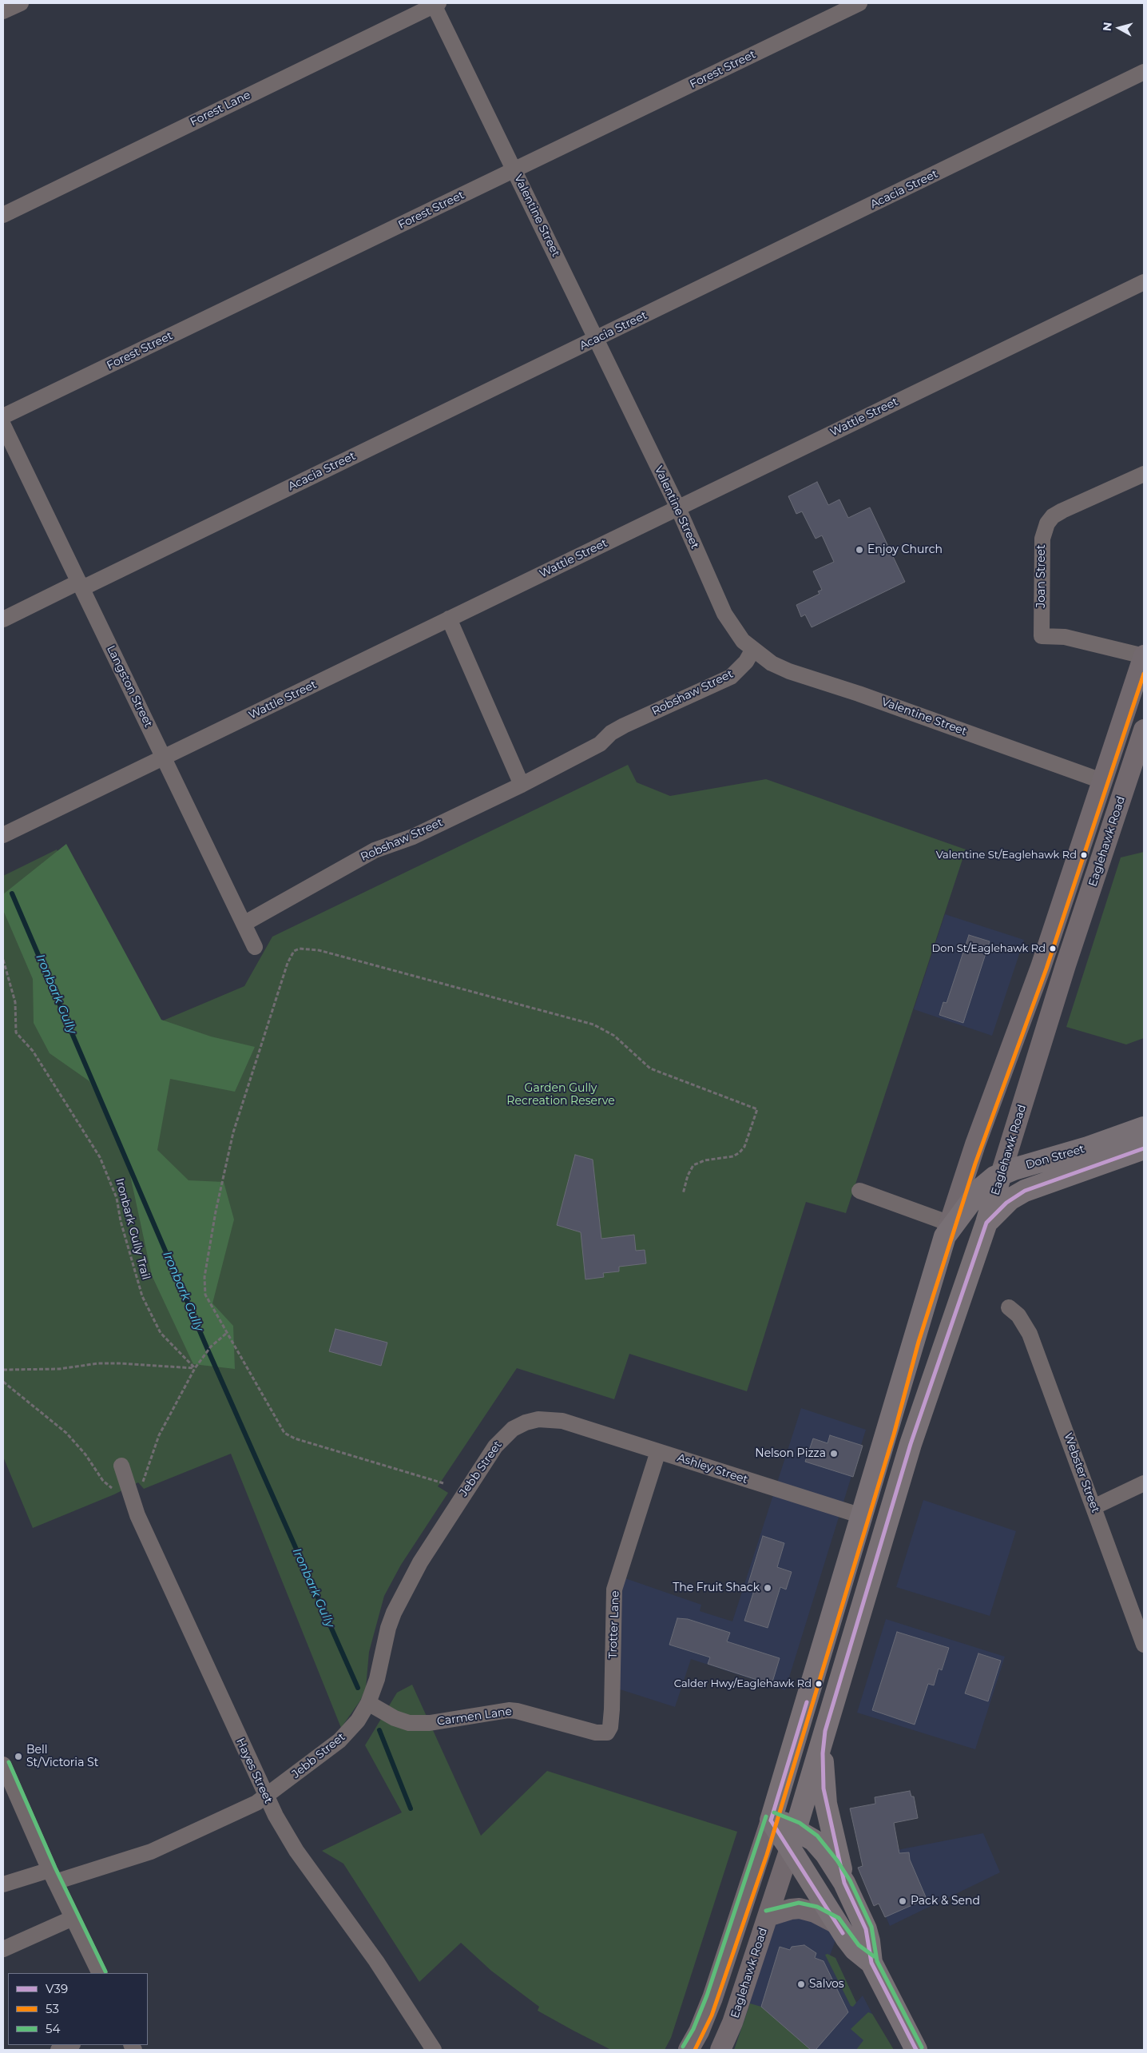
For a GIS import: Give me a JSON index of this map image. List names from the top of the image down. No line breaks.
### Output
{"streets":{"highway":["Eaglehawk Road","Don Street","Ashley Street"],"main road":["Valentine Street"],"street":["Forest Street","Forest Lane","Acacia Street","Wattle Street","Joan Street","Langston Street","Robshaw Street","Jebb Street","Webster Street","Trotter Lane","Carmen Lane","Hayes Street"],"path":["Ironbark Gully Trail"]},"crossings":[["Forest Street","Valentine Street"],["Forest Lane","Valentine Street"],["Acacia Street","Valentine Street"],["Acacia Street","Langston Street"],["Valentine Street","Wattle Street"],["Valentine Street","Robshaw Street"],["Valentine Street","Eaglehawk Road"],["Wattle Street","Langston Street"],["Langston Street","Robshaw Street"],["Eaglehawk Road","Don Street"],["Eaglehawk Road","Ashley Street"],["Jebb Street","Ashley Street"],["Jebb Street","Carmen Lane"],["Jebb Street","Hayes Street"],["Ashley Street","Trotter Lane"],["Trotter Lane","Carmen Lane"]],"water":["Ironbark Gully"],"parks":["Garden Gully Recreation Reserve"],"places":["Enjoy Church","Valentine St/Eaglehawk Rd","Don St/Eaglehawk Rd","Nelson Pizza","The Fruit Shack","Calder Hwy/Eaglehawk Rd","Bell St/Victoria St","Pack & Send","Salvos"],"lines":["transit line 53","transit line V39","transit line 54"],"legend":["V39","53","54"],"north":"left"}
